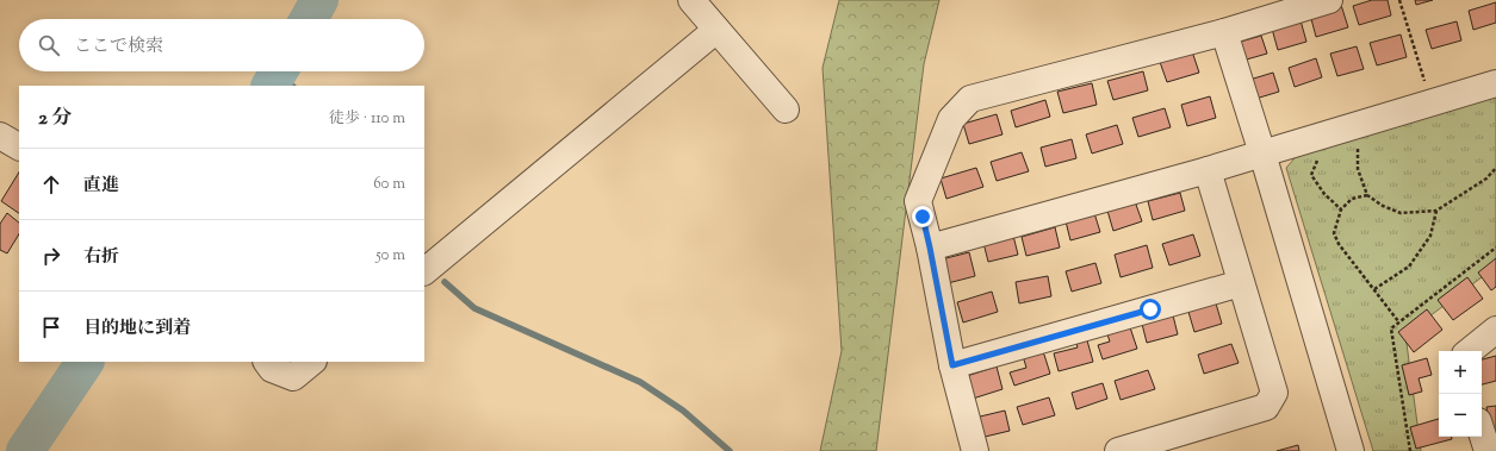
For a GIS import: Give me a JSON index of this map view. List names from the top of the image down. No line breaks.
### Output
{"page":{"search":"ここで検索","heading":["2 分","徒歩 · 110 m"],"list":[["直進","60 m"],["右折","50 m"],"目的地に到着"],"map_buttons":["+","−"]}}
